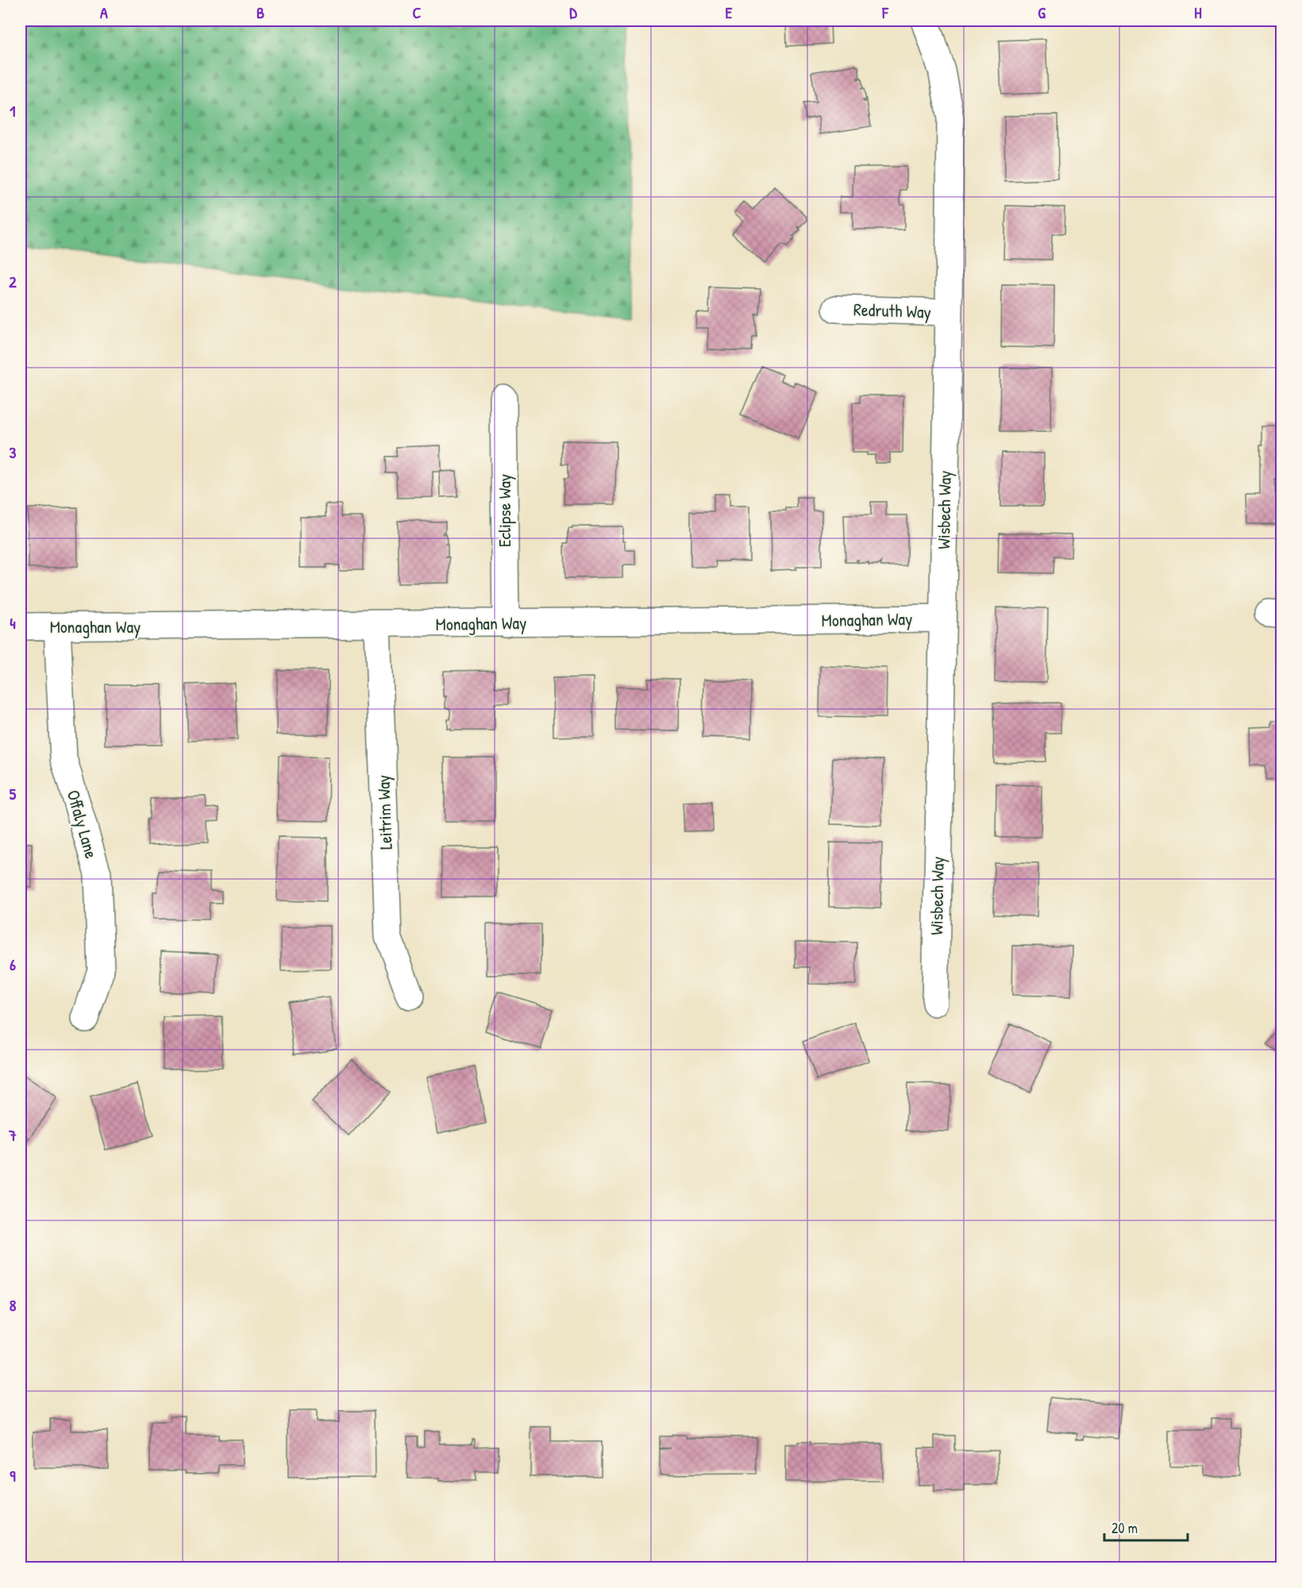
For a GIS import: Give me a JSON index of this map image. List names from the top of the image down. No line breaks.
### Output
{"streets":{"street":["Redruth Way","Wisbech Way","Eclipse Way","Monaghan Way","Leitrim Way","Offaly Lane"]},"crossings":[["Redruth Way","Wisbech Way"],["Wisbech Way","Monaghan Way"],["Eclipse Way","Monaghan Way"],["Monaghan Way","Leitrim Way"],["Monaghan Way","Offaly Lane"]],"scale_bar":"20 m","grid":{"columns":["A","B","C","D","E","F","G","H"],"rows":["1","2","3","4","5","6","7","8","9"]}}
